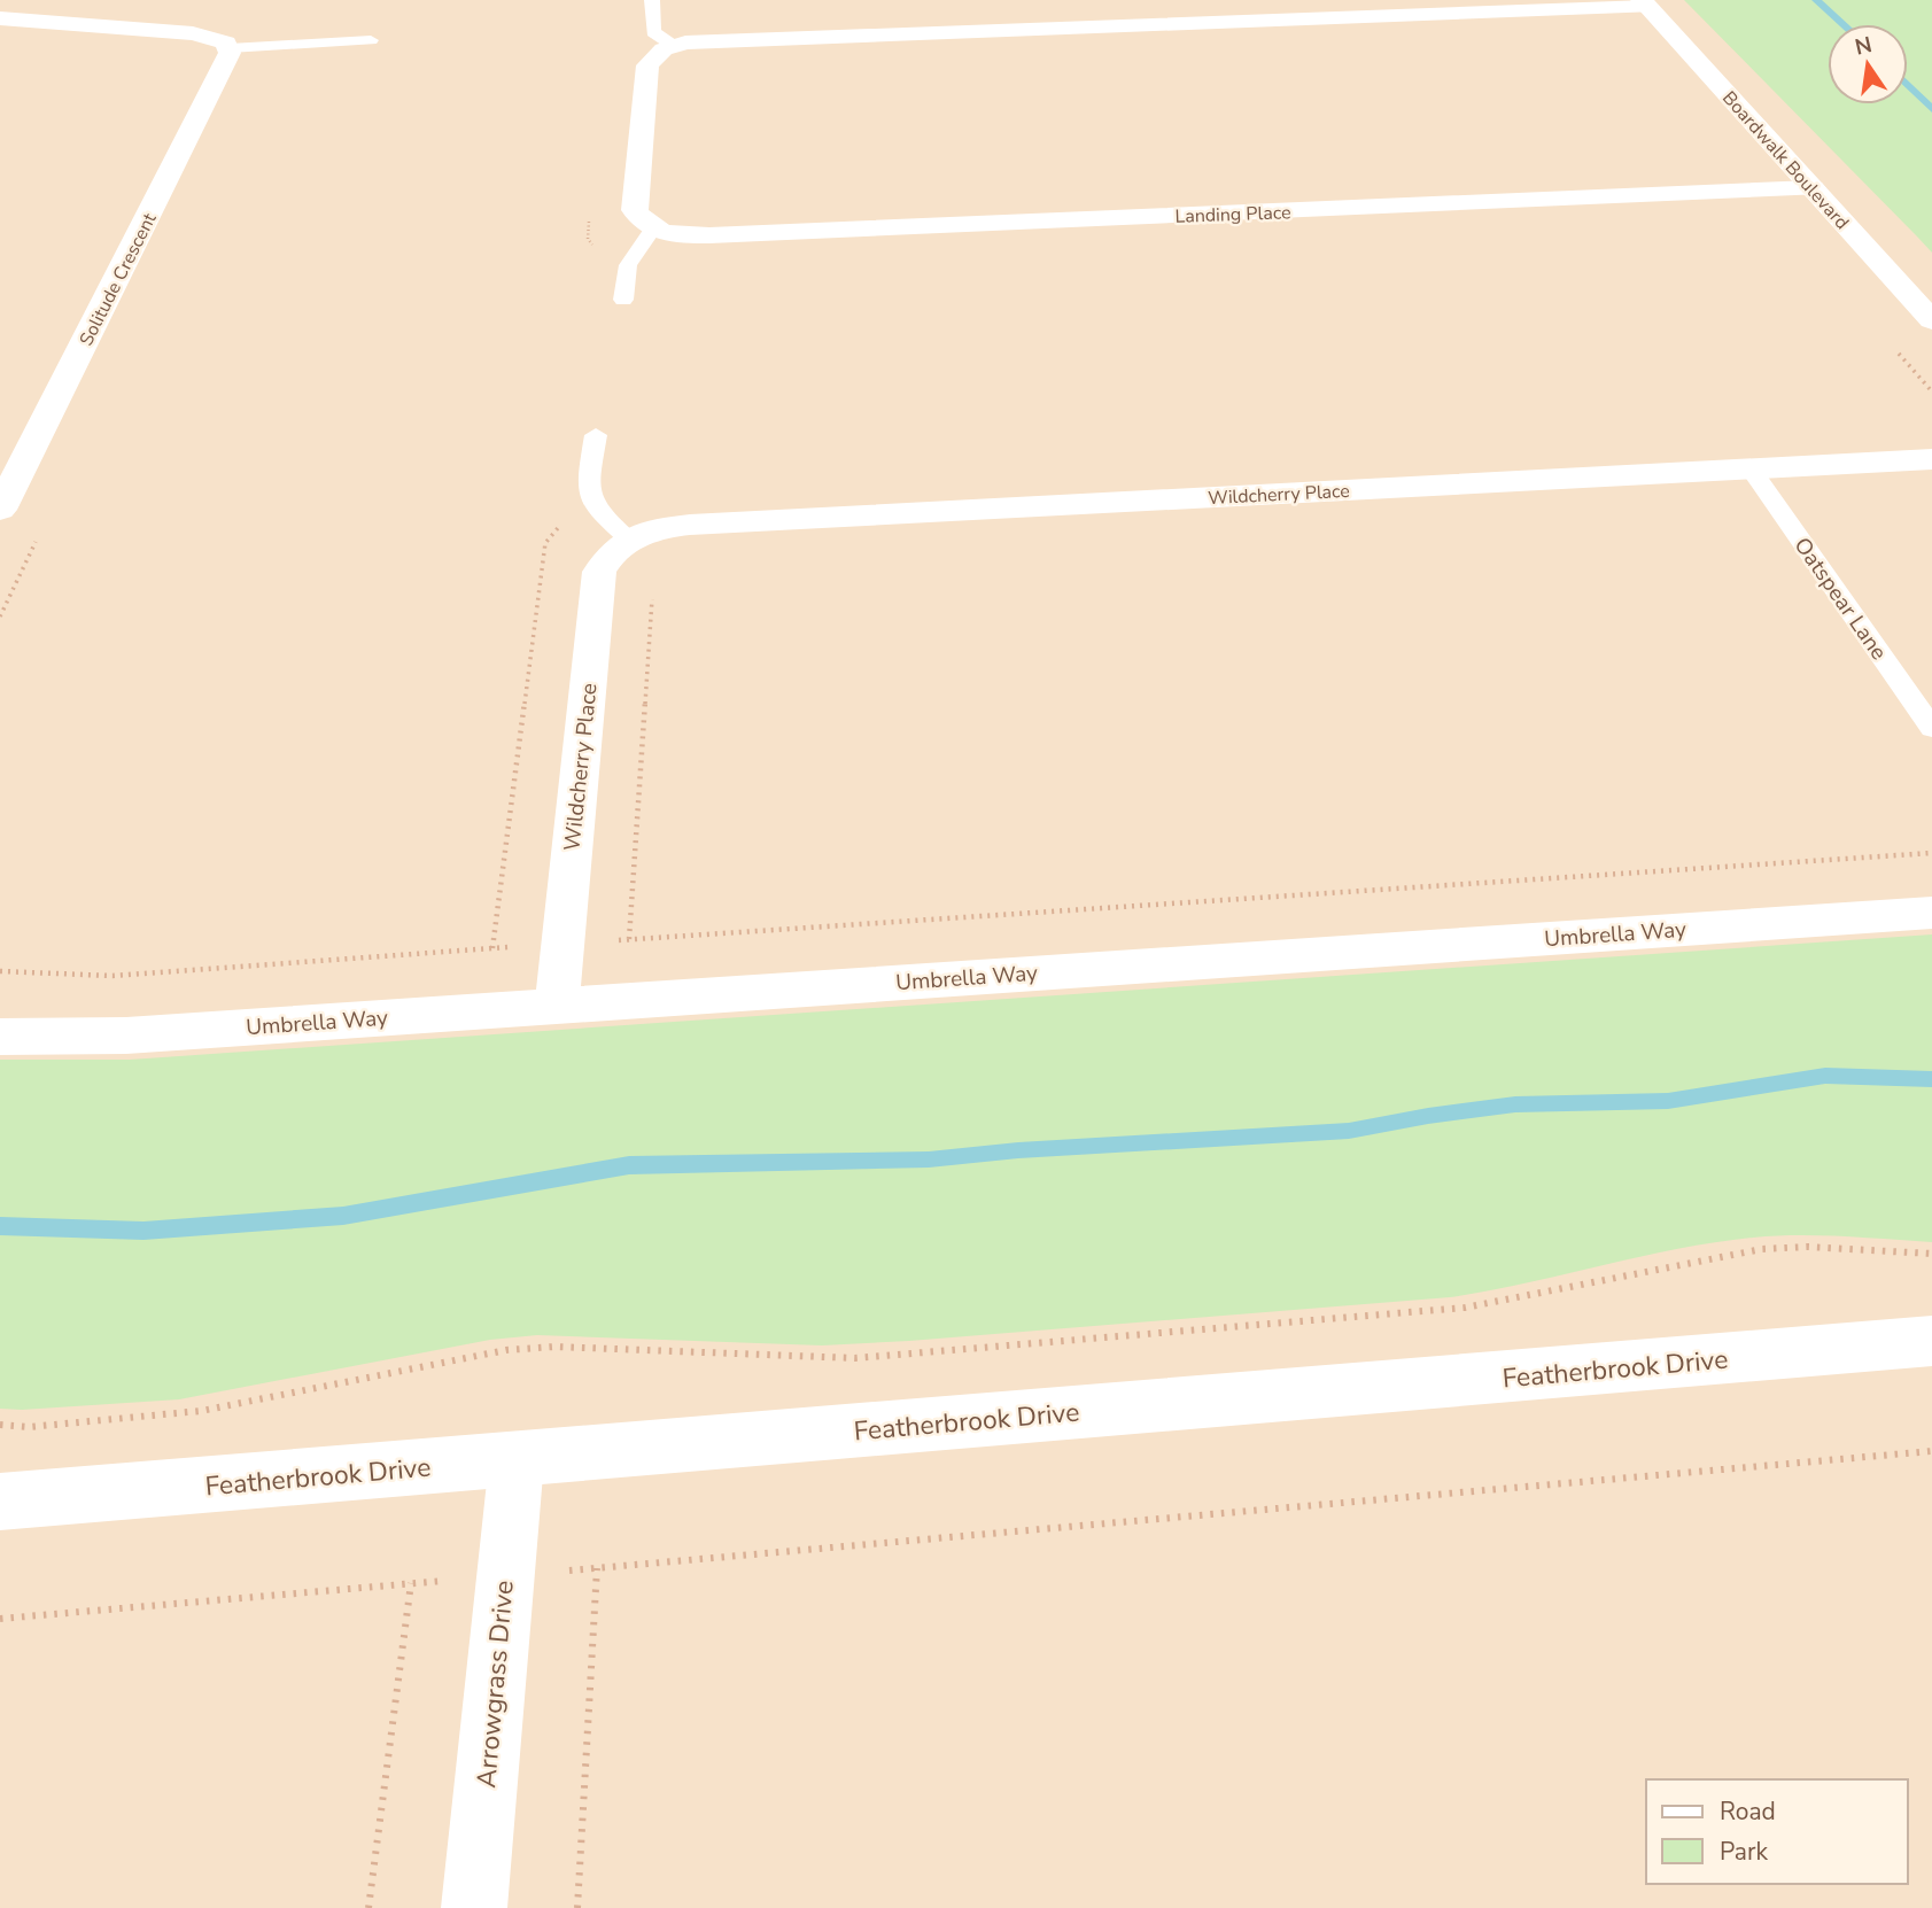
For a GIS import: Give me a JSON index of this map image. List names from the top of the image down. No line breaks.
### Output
{"streets":{"street":["Boardwalk Boulevard","Landing Place","Solitude Crescent","Wildcherry Place","Umbrella Way","Featherbrook Drive","Arrowgrass Drive"],"lane":["Oatspear Lane"]},"crossings":[["Boardwalk Boulevard","Landing Place"],["Wildcherry Place","Oatspear Lane"],["Wildcherry Place","Umbrella Way"],["Featherbrook Drive","Arrowgrass Drive"]],"legend":["Road","Park"],"north":"top"}
